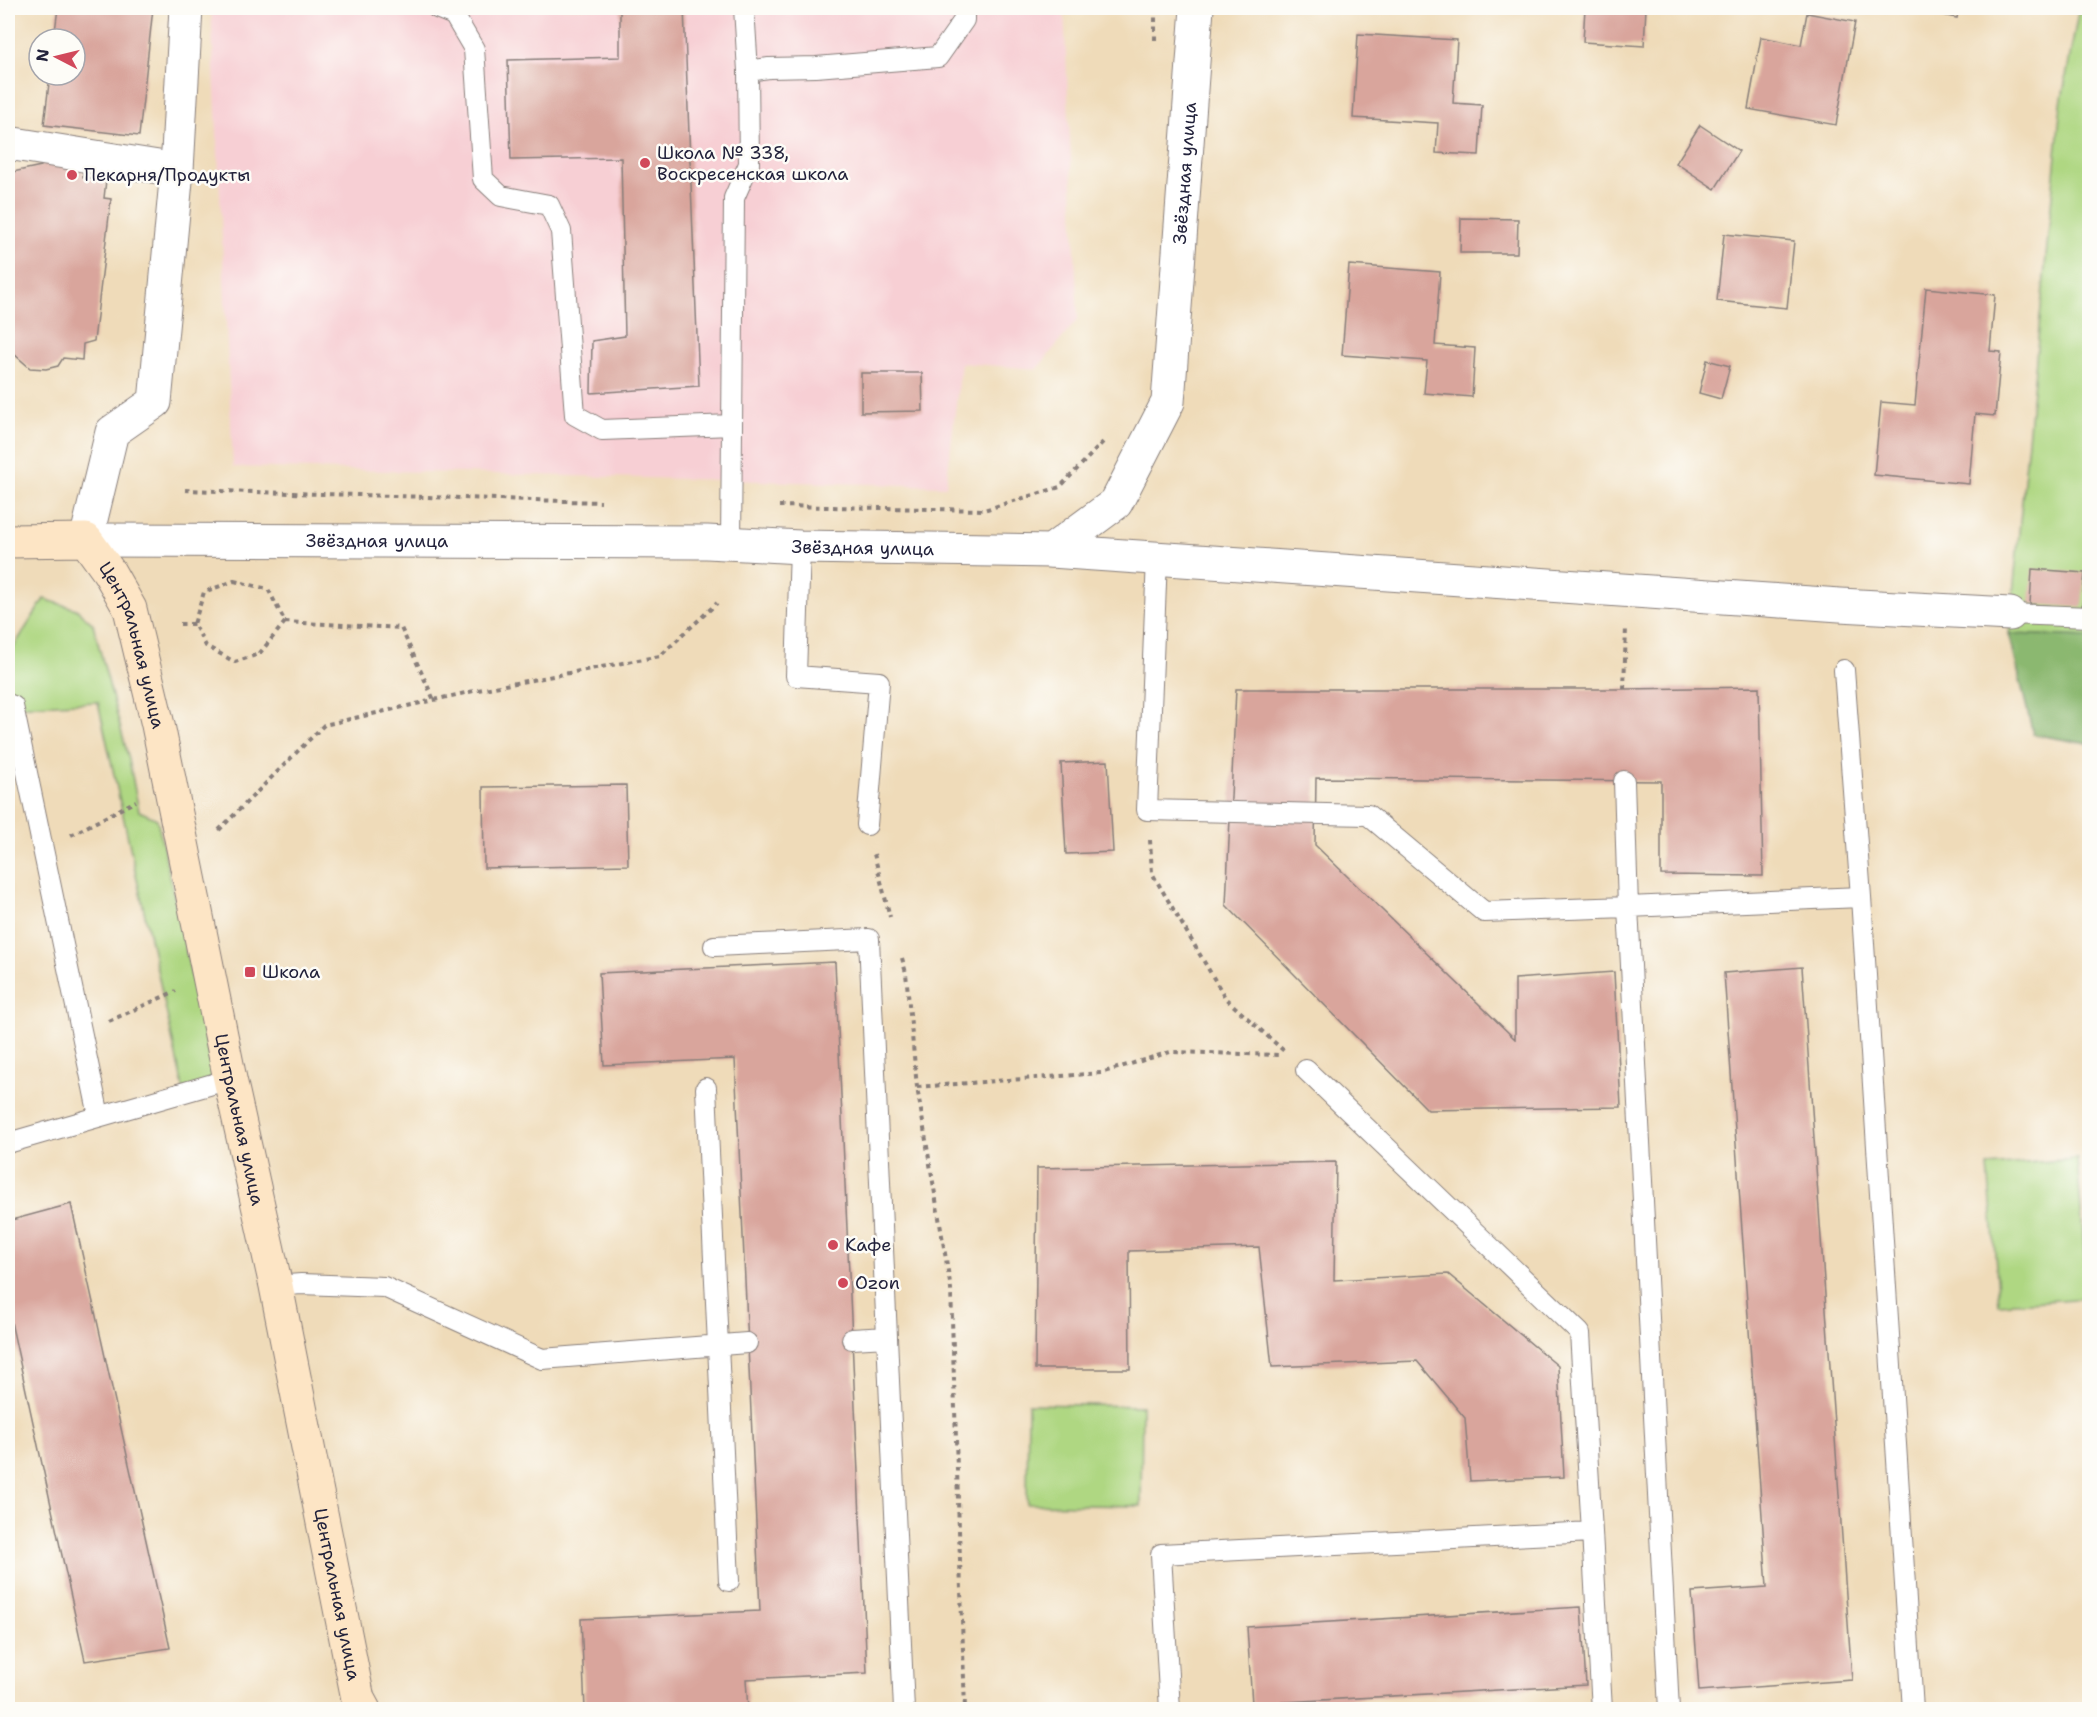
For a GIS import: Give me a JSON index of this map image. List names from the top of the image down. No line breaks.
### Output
{"streets":{"main road":["Центральная улица"],"street":["Звёздная улица"]},"crossings":[["Звёздная улица","Центральная улица"]],"places":{"other":["Школа № 338, Воскресенская школа","Пекарня/Продукты","Кафе","Ozon"],"transit":["Школа"]},"north":"left"}
